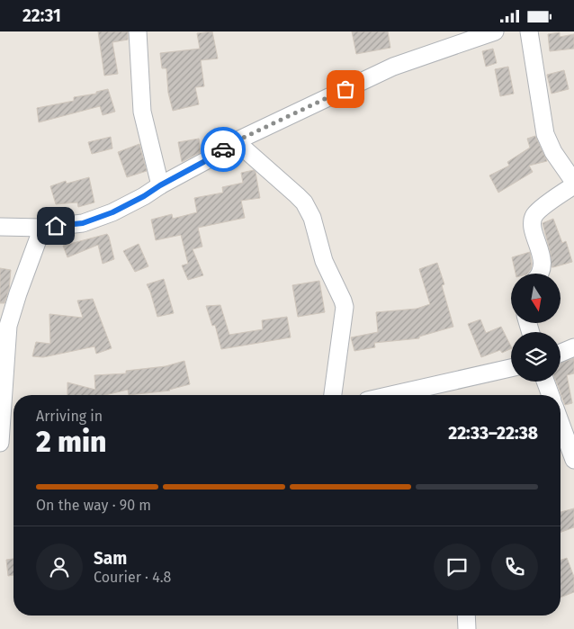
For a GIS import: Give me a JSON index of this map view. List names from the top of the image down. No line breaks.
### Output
{"north":"bottom","page":{"status":"22:31","heading":["2 min","Arriving in","22:33–22:38"],"panel":["Sam","Courier · 4.8"],"bar":"On the way · 90 m"}}
